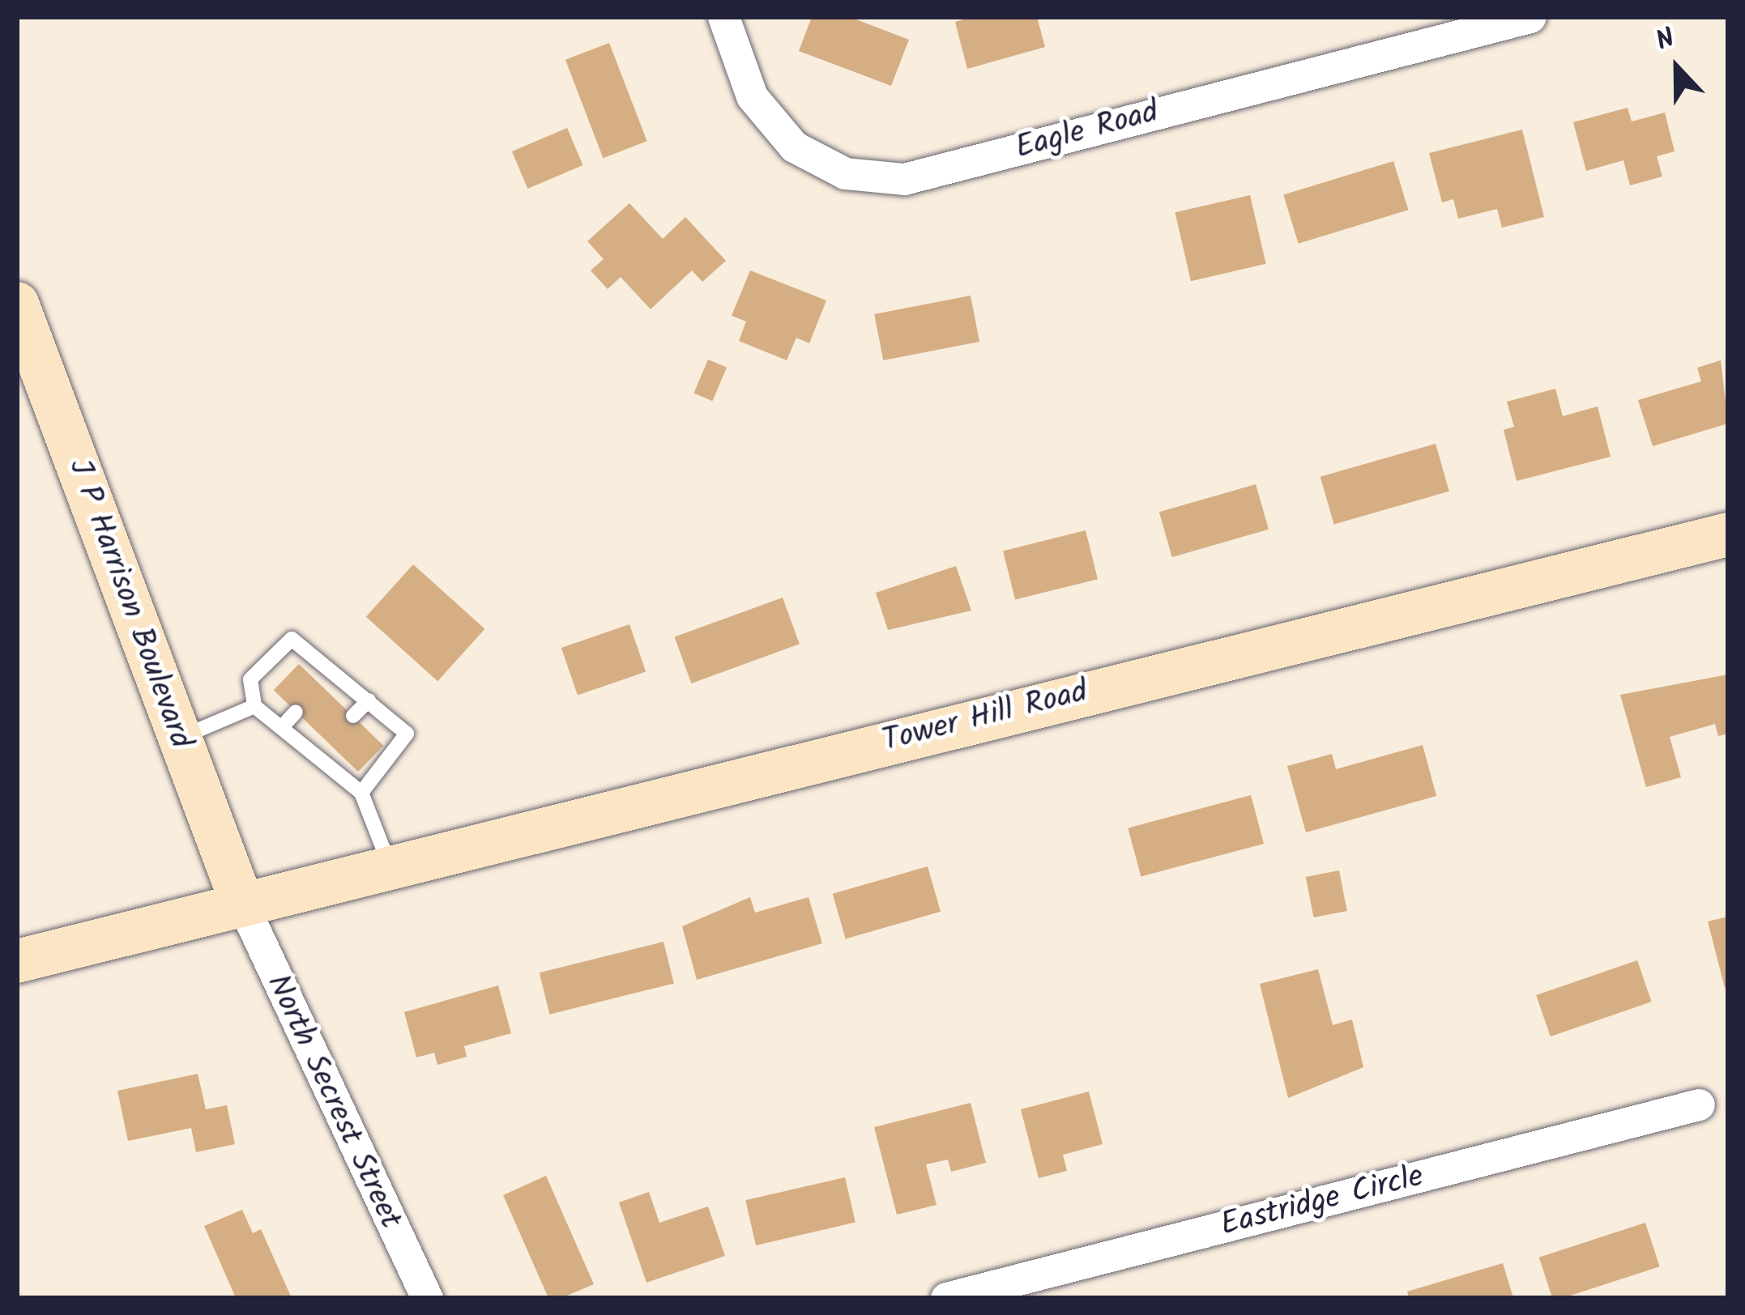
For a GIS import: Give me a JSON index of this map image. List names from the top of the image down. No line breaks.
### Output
{"streets":{"street":["Eagle Road","J P Harrison Boulevard","Tower Hill Road","North Secrest Street","Eastridge Circle"]},"crossings":[["J P Harrison Boulevard","Tower Hill Road"],["J P Harrison Boulevard","North Secrest Street"],["Tower Hill Road","North Secrest Street"]],"north":"top"}
